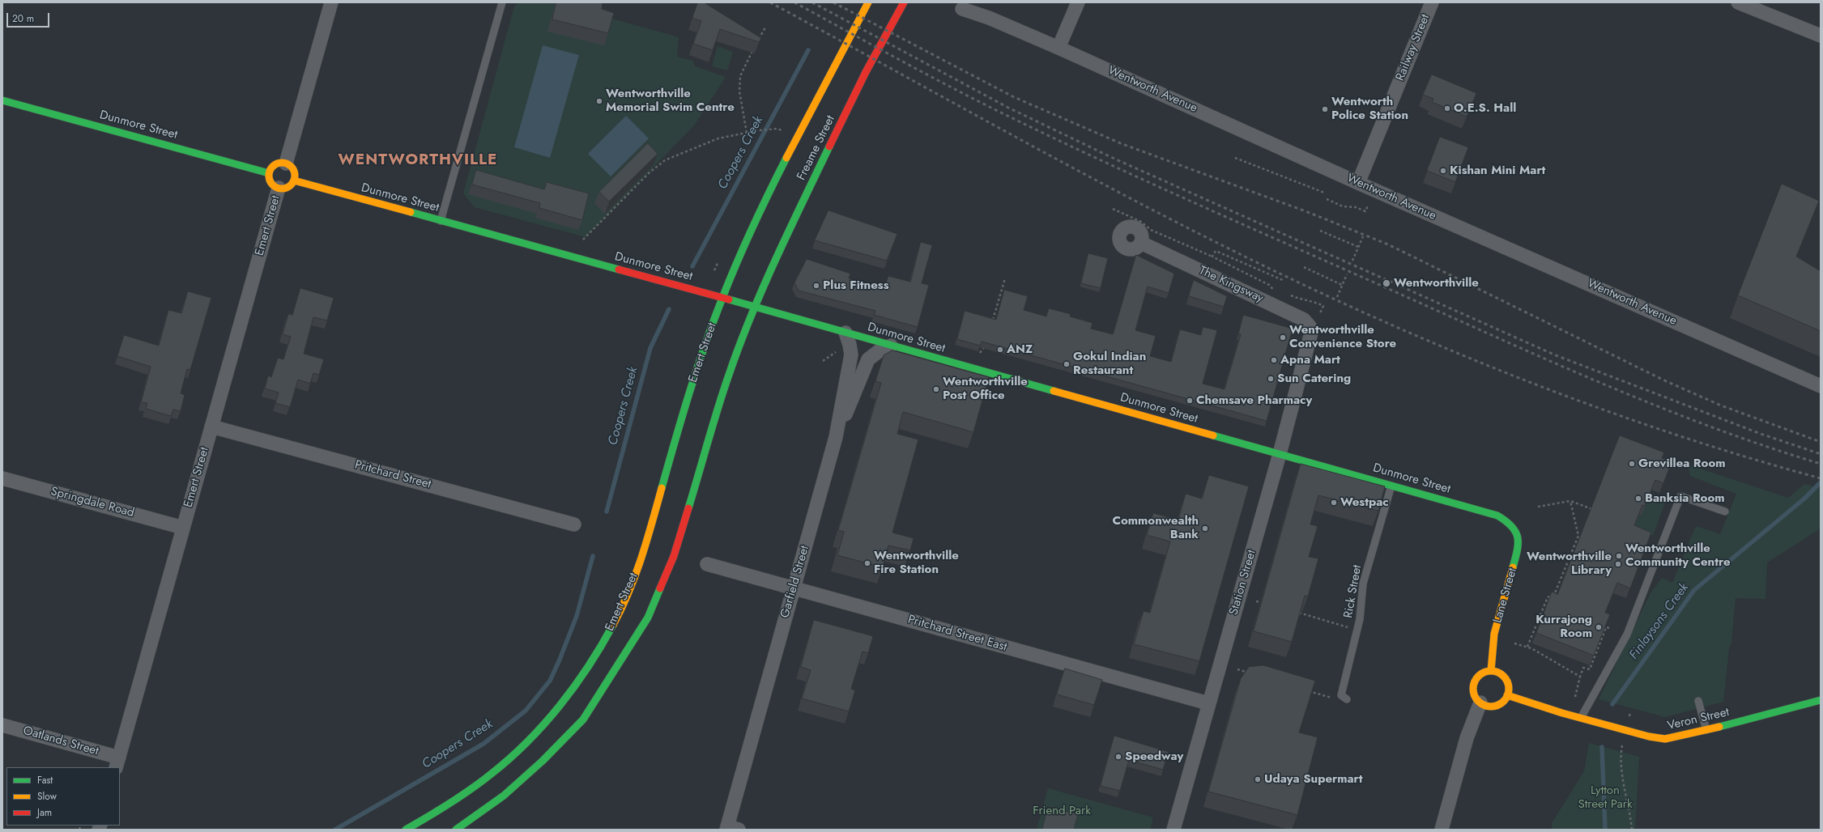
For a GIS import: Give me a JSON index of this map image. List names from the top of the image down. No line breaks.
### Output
{"streets":{"main road":["Dunmore Street","Freame Street","Emert Street","Lane Street","Veron Street"],"street":["Railway Street","Wentworth Avenue","The Kingsway","Pritchard Street","Springdale Road","Garfield Street","Station Street","Pritchard Street East","Oatlands Street"],"lane":["Rick Street"]},"crossings":[["Railway Street","Wentworth Avenue"],["Dunmore Street","Freame Street"],["Dunmore Street","Emert Street"],["Dunmore Street","Garfield Street"],["Dunmore Street","Station Street"],["Dunmore Street","Rick Street"],["Dunmore Street","Lane Street"],["Freame Street","Emert Street"],["Emert Street","Pritchard Street"],["Emert Street","Springdale Road"],["Emert Street","Oatlands Street"],["The Kingsway","Station Street"],["Garfield Street","Pritchard Street East"],["Station Street","Pritchard Street East"],["Lane Street","Veron Street"]],"districts":["WENTWORTHVILLE"],"water":["Coopers Creek","Finlaysons Creek"],"parks":["Lytton Street Park","Friend Park"],"places":["Wentworthville Memorial Swim Centre","O.E.S. Hall","Wentworth Police Station","Kishan Mini Mart","Wentworthville","Plus Fitness","Wentworthville Convenience Store","ANZ","Apna Mart","Gokul Indian Restaurant","Sun Catering","Wentworthville Post Office","Chemsave Pharmacy","Grevillea Room","Banksia Room","Westpac","Commonwealth Bank","Wentworthville Community Centre","Wentworthville Fire Station","Wentworthville Library","Kurrajong Room","Speedway","Udaya Supermart"],"legend":["Fast","Slow","Jam"],"scale_bar":"20 m"}
